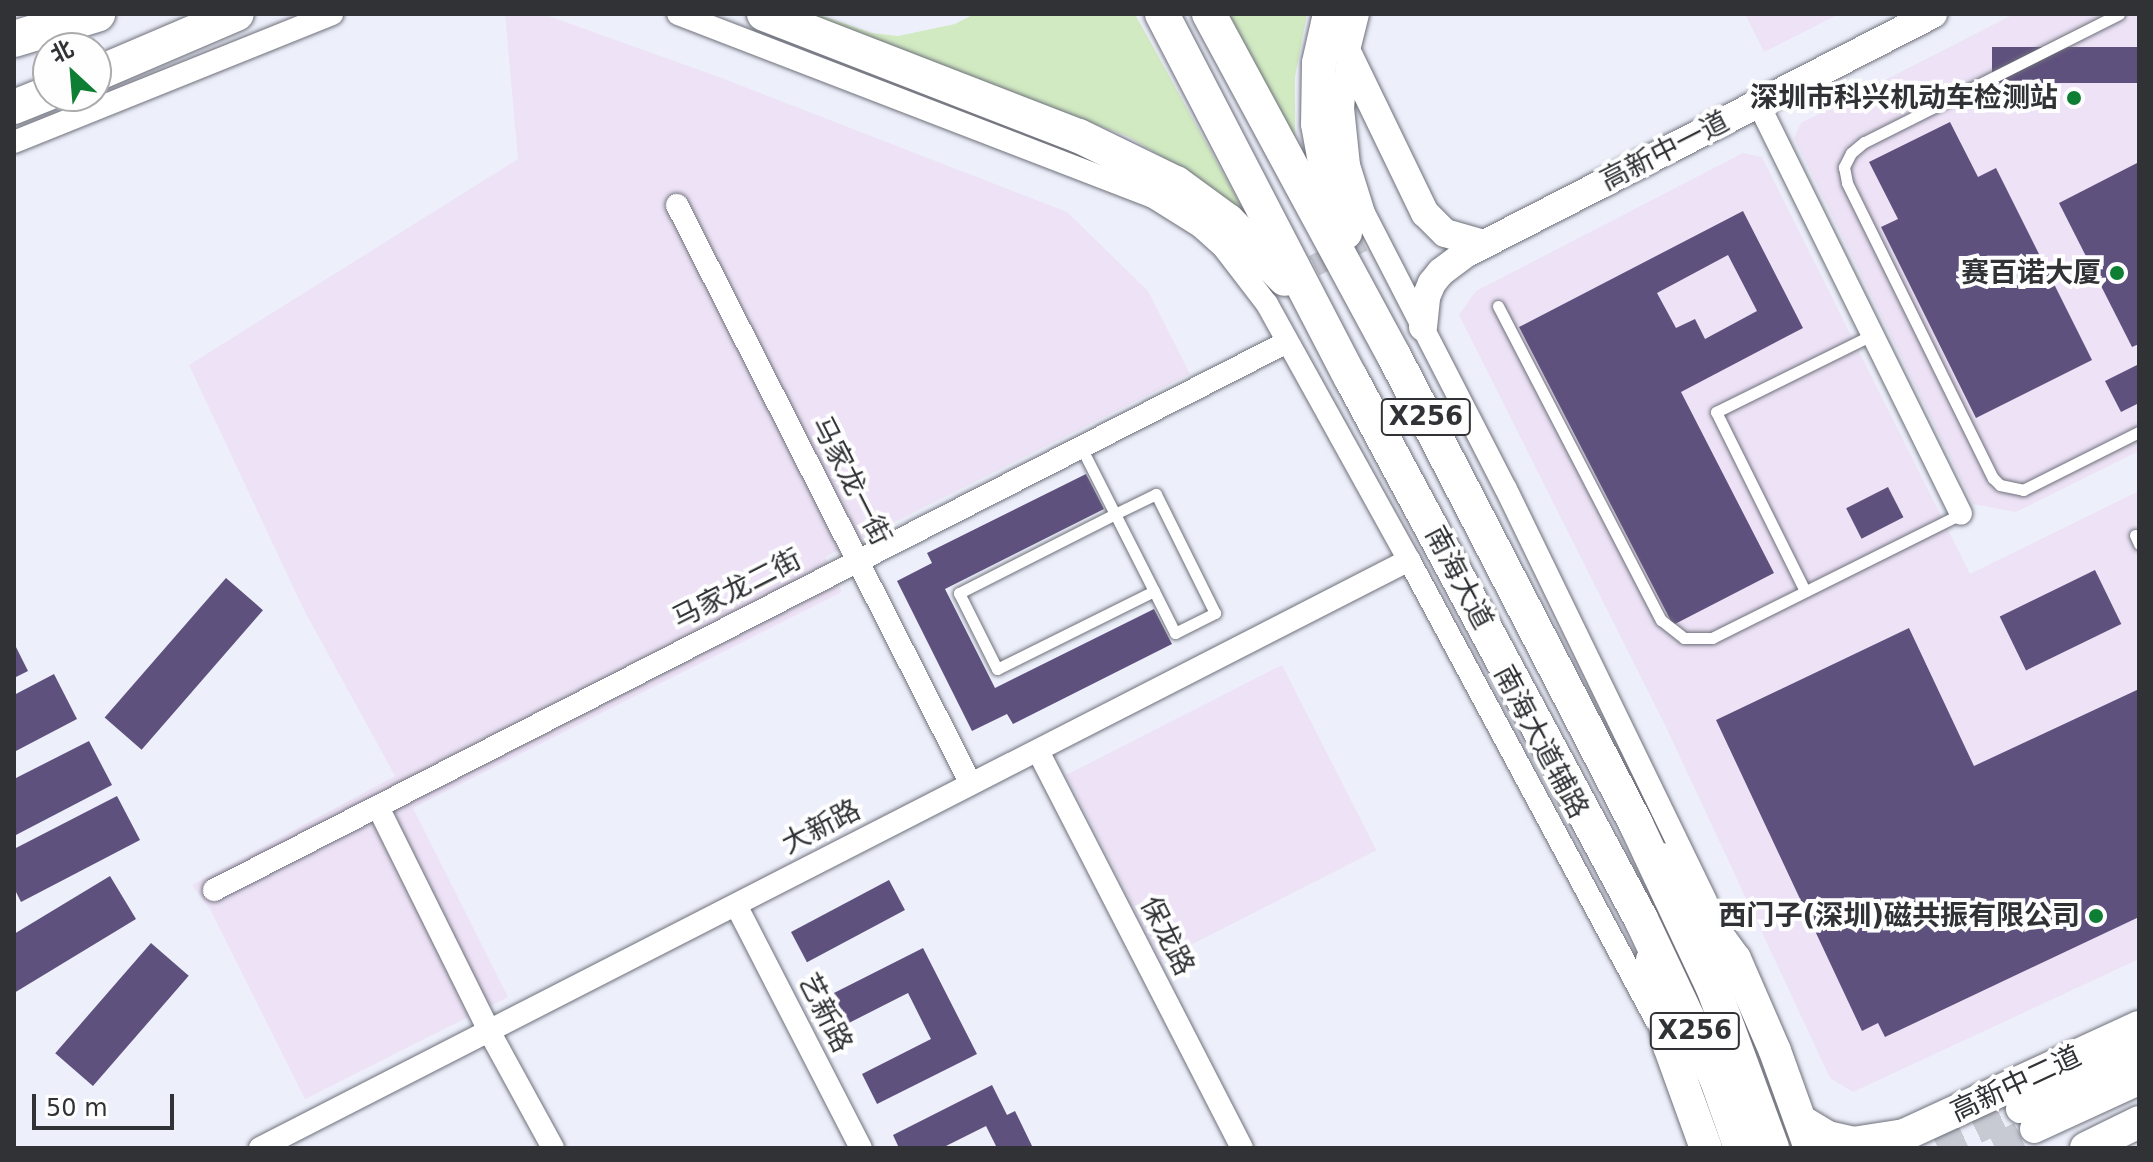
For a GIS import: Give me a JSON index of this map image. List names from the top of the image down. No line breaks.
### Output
{"streets":{"main road":["X256","南海大道","高新中二道"],"street":["高新中一道","马家龙一街","马家龙二街","南海大道辅路","大新路","保龙路","艺新路"]},"crossings":[["马家龙一街","马家龙二街"],["马家龙一街","大新路"],["马家龙二街","南海大道辅路"],["南海大道辅路","大新路"],["大新路","保龙路"],["大新路","艺新路"]],"places":["深圳市科兴机动车检测站","赛百诺大厦","西门子(深圳)磁共振有限公司"],"scale_bar":"50 m","north":"top left"}
